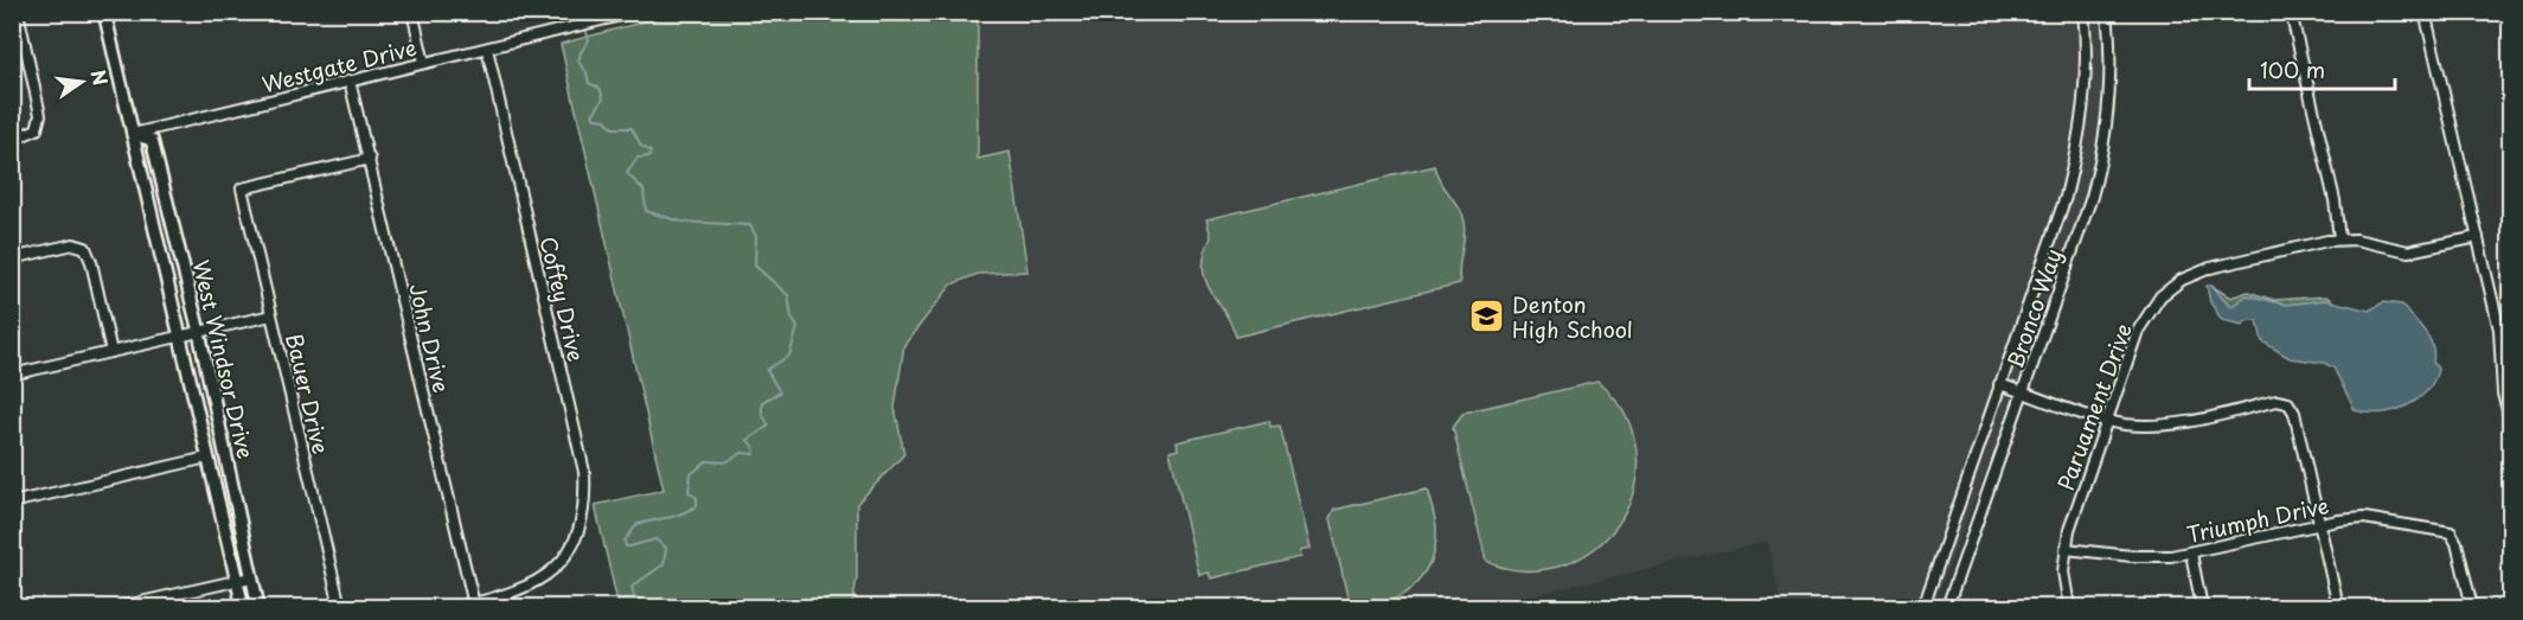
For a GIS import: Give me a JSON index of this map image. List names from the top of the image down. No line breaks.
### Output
{"streets":{"street":["Westgate Drive","Coffey Drive","Bronco Way","John Drive","West Windsor Drive","Bauer Drive","Paruament Drive","Triumph Drive"]},"crossings":[["Westgate Drive","Coffey Drive"],["Westgate Drive","John Drive"],["Westgate Drive","West Windsor Drive"],["Coffey Drive","John Drive"],["John Drive","Bauer Drive"],["Paruament Drive","Triumph Drive"]],"places":{"school or university":["Denton High School"]},"scale_bar":"100 m","north":"right"}
